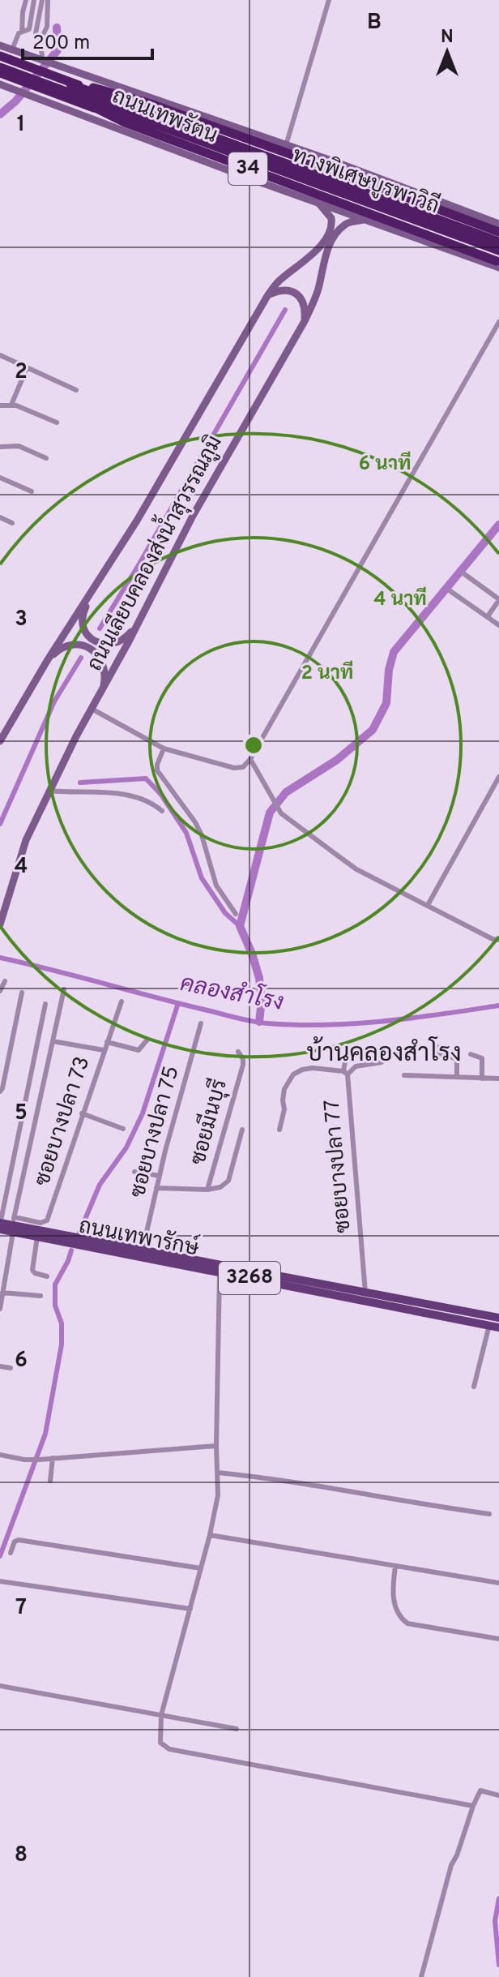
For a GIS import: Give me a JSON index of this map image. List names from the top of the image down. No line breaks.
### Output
{"streets":{"highway":["ถนนเทพรัตน","34","ทางพิเศษบูรพาวิถี"],"main road":["ถนนเลียบคลองส่งน้ำสุวรรณภูมิ","ถนนเทพารักษ์","3268"],"street":["ซอยบางปลา 73","ซอยมีนบุรี","ซอยบางปลา 75","ซอยบางปลา 77"]},"crossings":[["ถนนเทพรัตน","ทางพิเศษบูรพาวิถี"],["ถนนเทพรัตน","ถนนเลียบคลองส่งน้ำสุวรรณภูมิ"],["ซอยบางปลา 73","ถนนเทพารักษ์"],["ซอยมีนบุรี","ซอยบางปลา 75"],["ซอยบางปลา 75","ถนนเทพารักษ์"],["ซอยบางปลา 77","ถนนเทพารักษ์"]],"districts":["บ้านคลองสำโรง"],"water":["คลองสำโรง"],"scale_bar":"200 m","north":"top","grid":{"columns":["B"],"rows":["1","2","3","4","5","6","7","8"]},"rings":["6 นาที","4 นาที","2 นาที"]}
